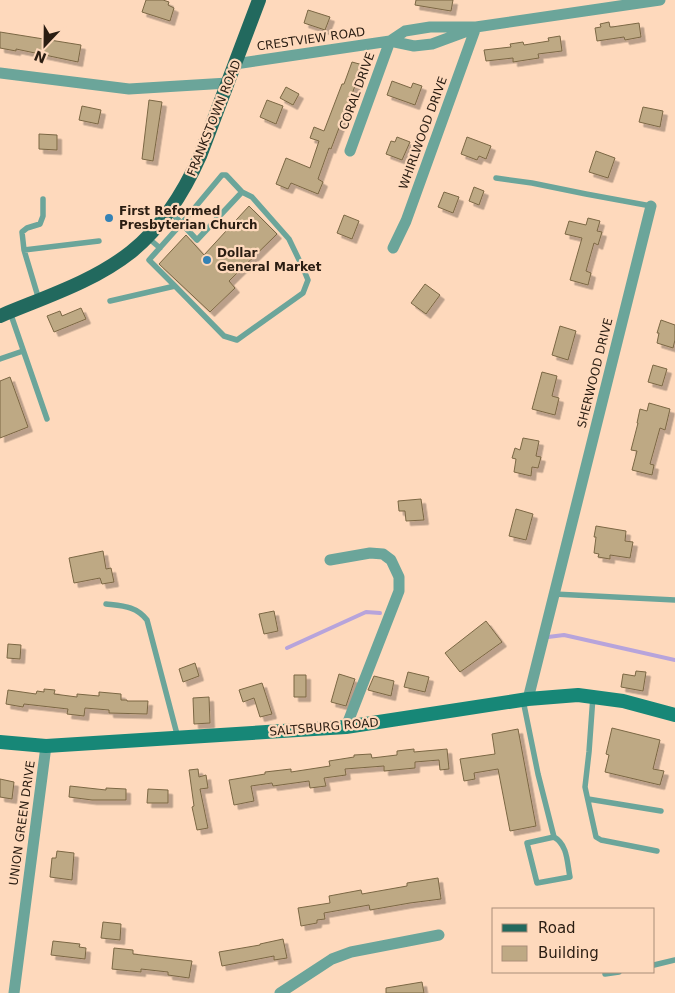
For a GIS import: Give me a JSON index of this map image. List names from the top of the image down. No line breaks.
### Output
{"streets":{"main road":["FRANKSTOWN ROAD","SALTSBURG ROAD"],"street":["CRESTVIEW ROAD","CORAL DRIVE","WHIRLWOOD DRIVE","SHERWOOD DRIVE","UNION GREEN DRIVE"]},"crossings":[["CRESTVIEW ROAD","CORAL DRIVE"],["CRESTVIEW ROAD","FRANKSTOWN ROAD"],["CRESTVIEW ROAD","WHIRLWOOD DRIVE"],["SHERWOOD DRIVE","SALTSBURG ROAD"],["SALTSBURG ROAD","UNION GREEN DRIVE"]],"places":["First Reformed Presbyterian Church","Dollar General Market"],"legend":["Road","Building"],"north":"bottom"}
